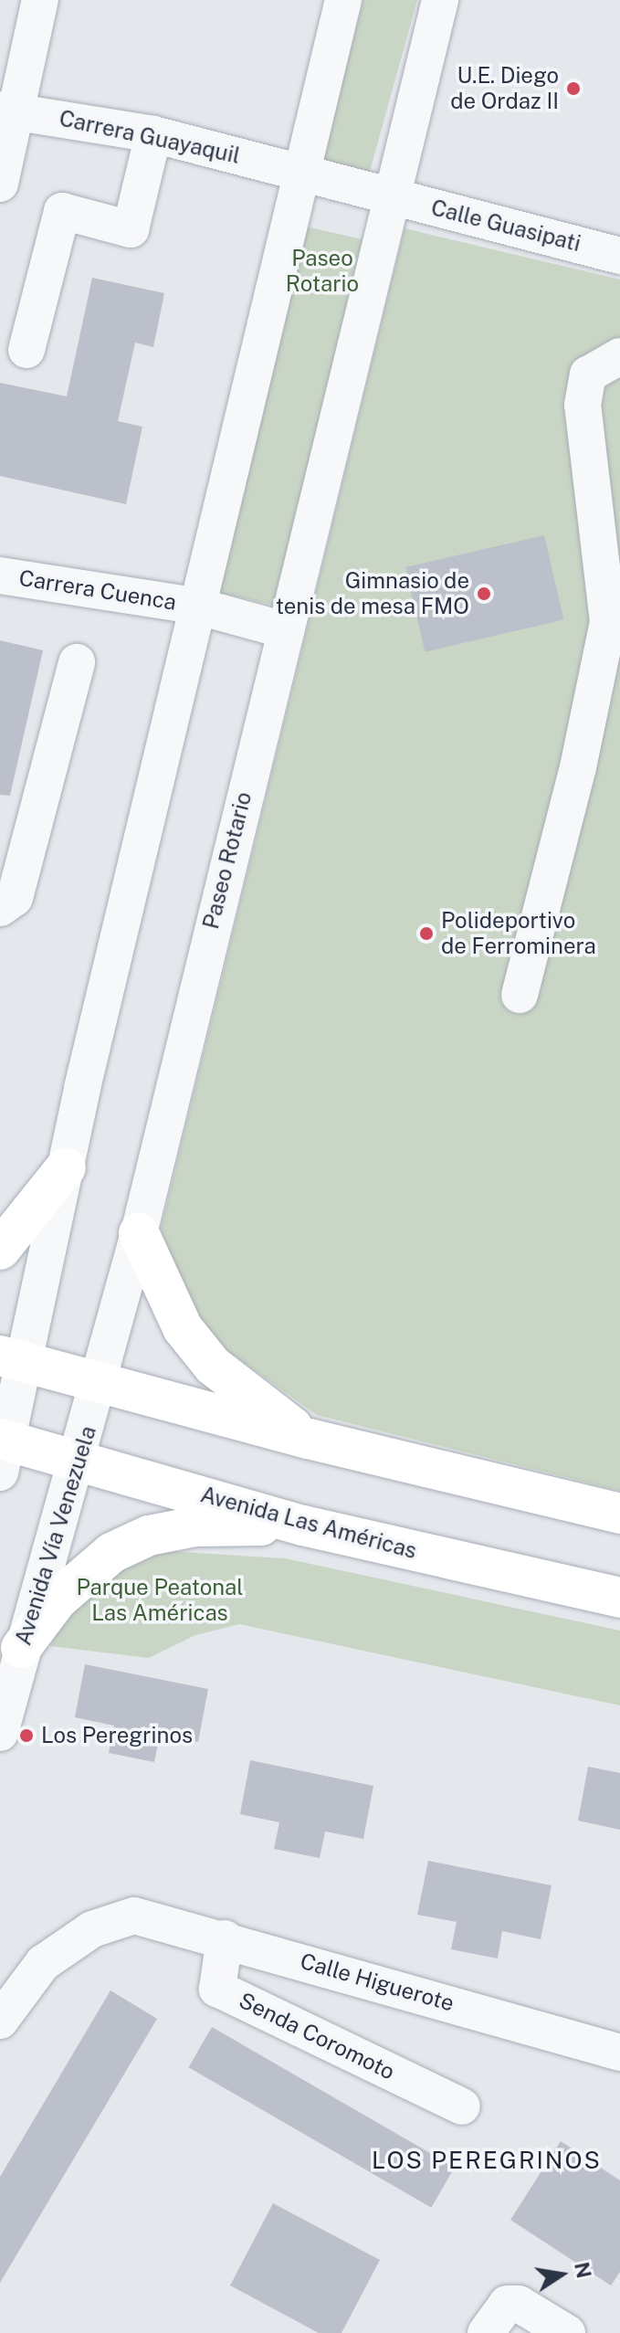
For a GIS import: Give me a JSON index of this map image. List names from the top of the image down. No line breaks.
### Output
{"streets":{"main road":["Avenida Las Américas"],"street":["Carrera Guayaquil","Calle Guasipati","Carrera Cuenca","Paseo Rotario","Avenida Vía Venezuela","Calle Higuerote","Senda Coromoto"]},"crossings":[["Carrera Guayaquil","Calle Guasipati"],["Carrera Guayaquil","Paseo Rotario"],["Calle Guasipati","Paseo Rotario"],["Carrera Cuenca","Paseo Rotario"],["Paseo Rotario","Avenida Vía Venezuela"],["Avenida Las Américas","Avenida Vía Venezuela"],["Calle Higuerote","Senda Coromoto"]],"districts":["LOS PEREGRINOS"],"parks":["Paseo Rotario","Parque Peatonal Las Américas"],"places":["U.E. Diego de Ordaz II","Gimnasio de tenis de mesa FMO","Polideportivo de Ferrominera","Los Peregrinos"],"north":"right"}
